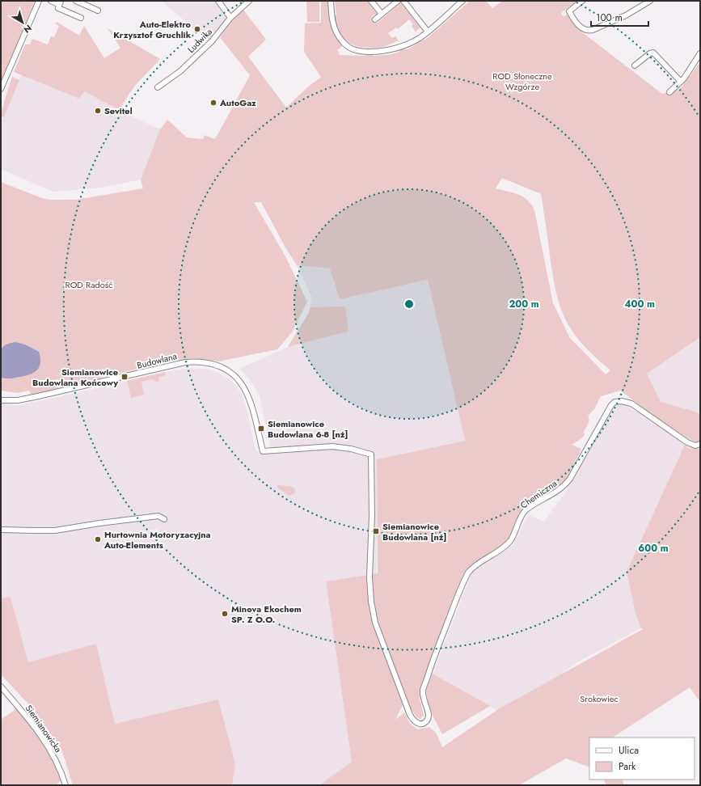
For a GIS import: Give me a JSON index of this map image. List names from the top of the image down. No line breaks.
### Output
{"streets":{"street":["Ludwika","Budowlana","Chemiczna","Siemianowicka"]},"crossings":[["Budowlana","Chemiczna"]],"parks":["ROD Słoneczne Wzgórze","ROD Radość","Srokowiec"],"places":{"other":["Auto-Elektro Krzysztof Gruchlik","AutoGaz","Sevitel","Hurtownia Motoryzacyjna Auto-Elements","Minova Ekochem SP. Z O.O."],"transit":["Siemianowice Budowlana Końcowy","Siemianowice Budowlana 6-8 [nż]","Siemianowice Budowlana [nż]"]},"legend":["Ulica","Park"],"scale_bar":"100 m","north":"bottom right","rings":["200 m","400 m","600 m"]}
